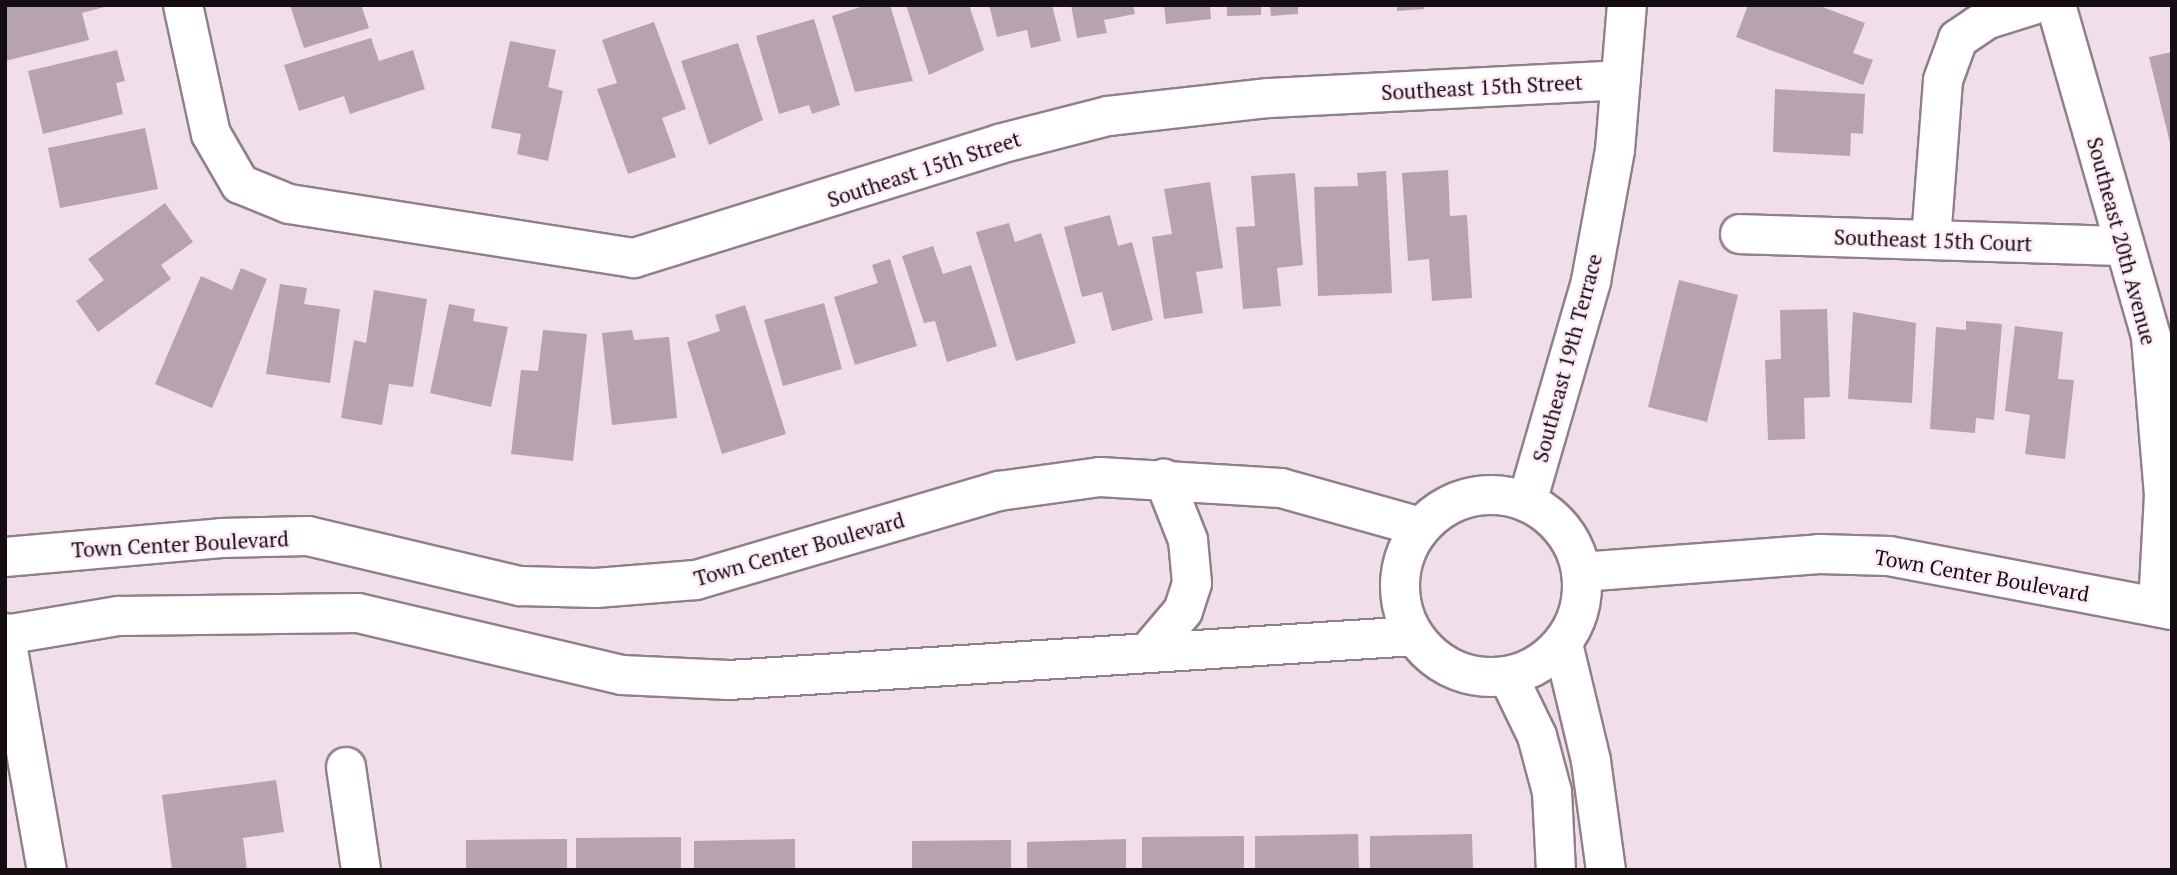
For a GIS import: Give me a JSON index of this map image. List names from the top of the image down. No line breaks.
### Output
{"streets":{"street":["Southeast 15th Street","Southeast 15th Court","Southeast 20th Avenue","Southeast 19th Terrace","Town Center Boulevard"]},"crossings":[["Southeast 15th Street","Southeast 19th Terrace"],["Southeast 15th Court","Southeast 20th Avenue"],["Southeast 20th Avenue","Town Center Boulevard"],["Southeast 19th Terrace","Town Center Boulevard"]]}
